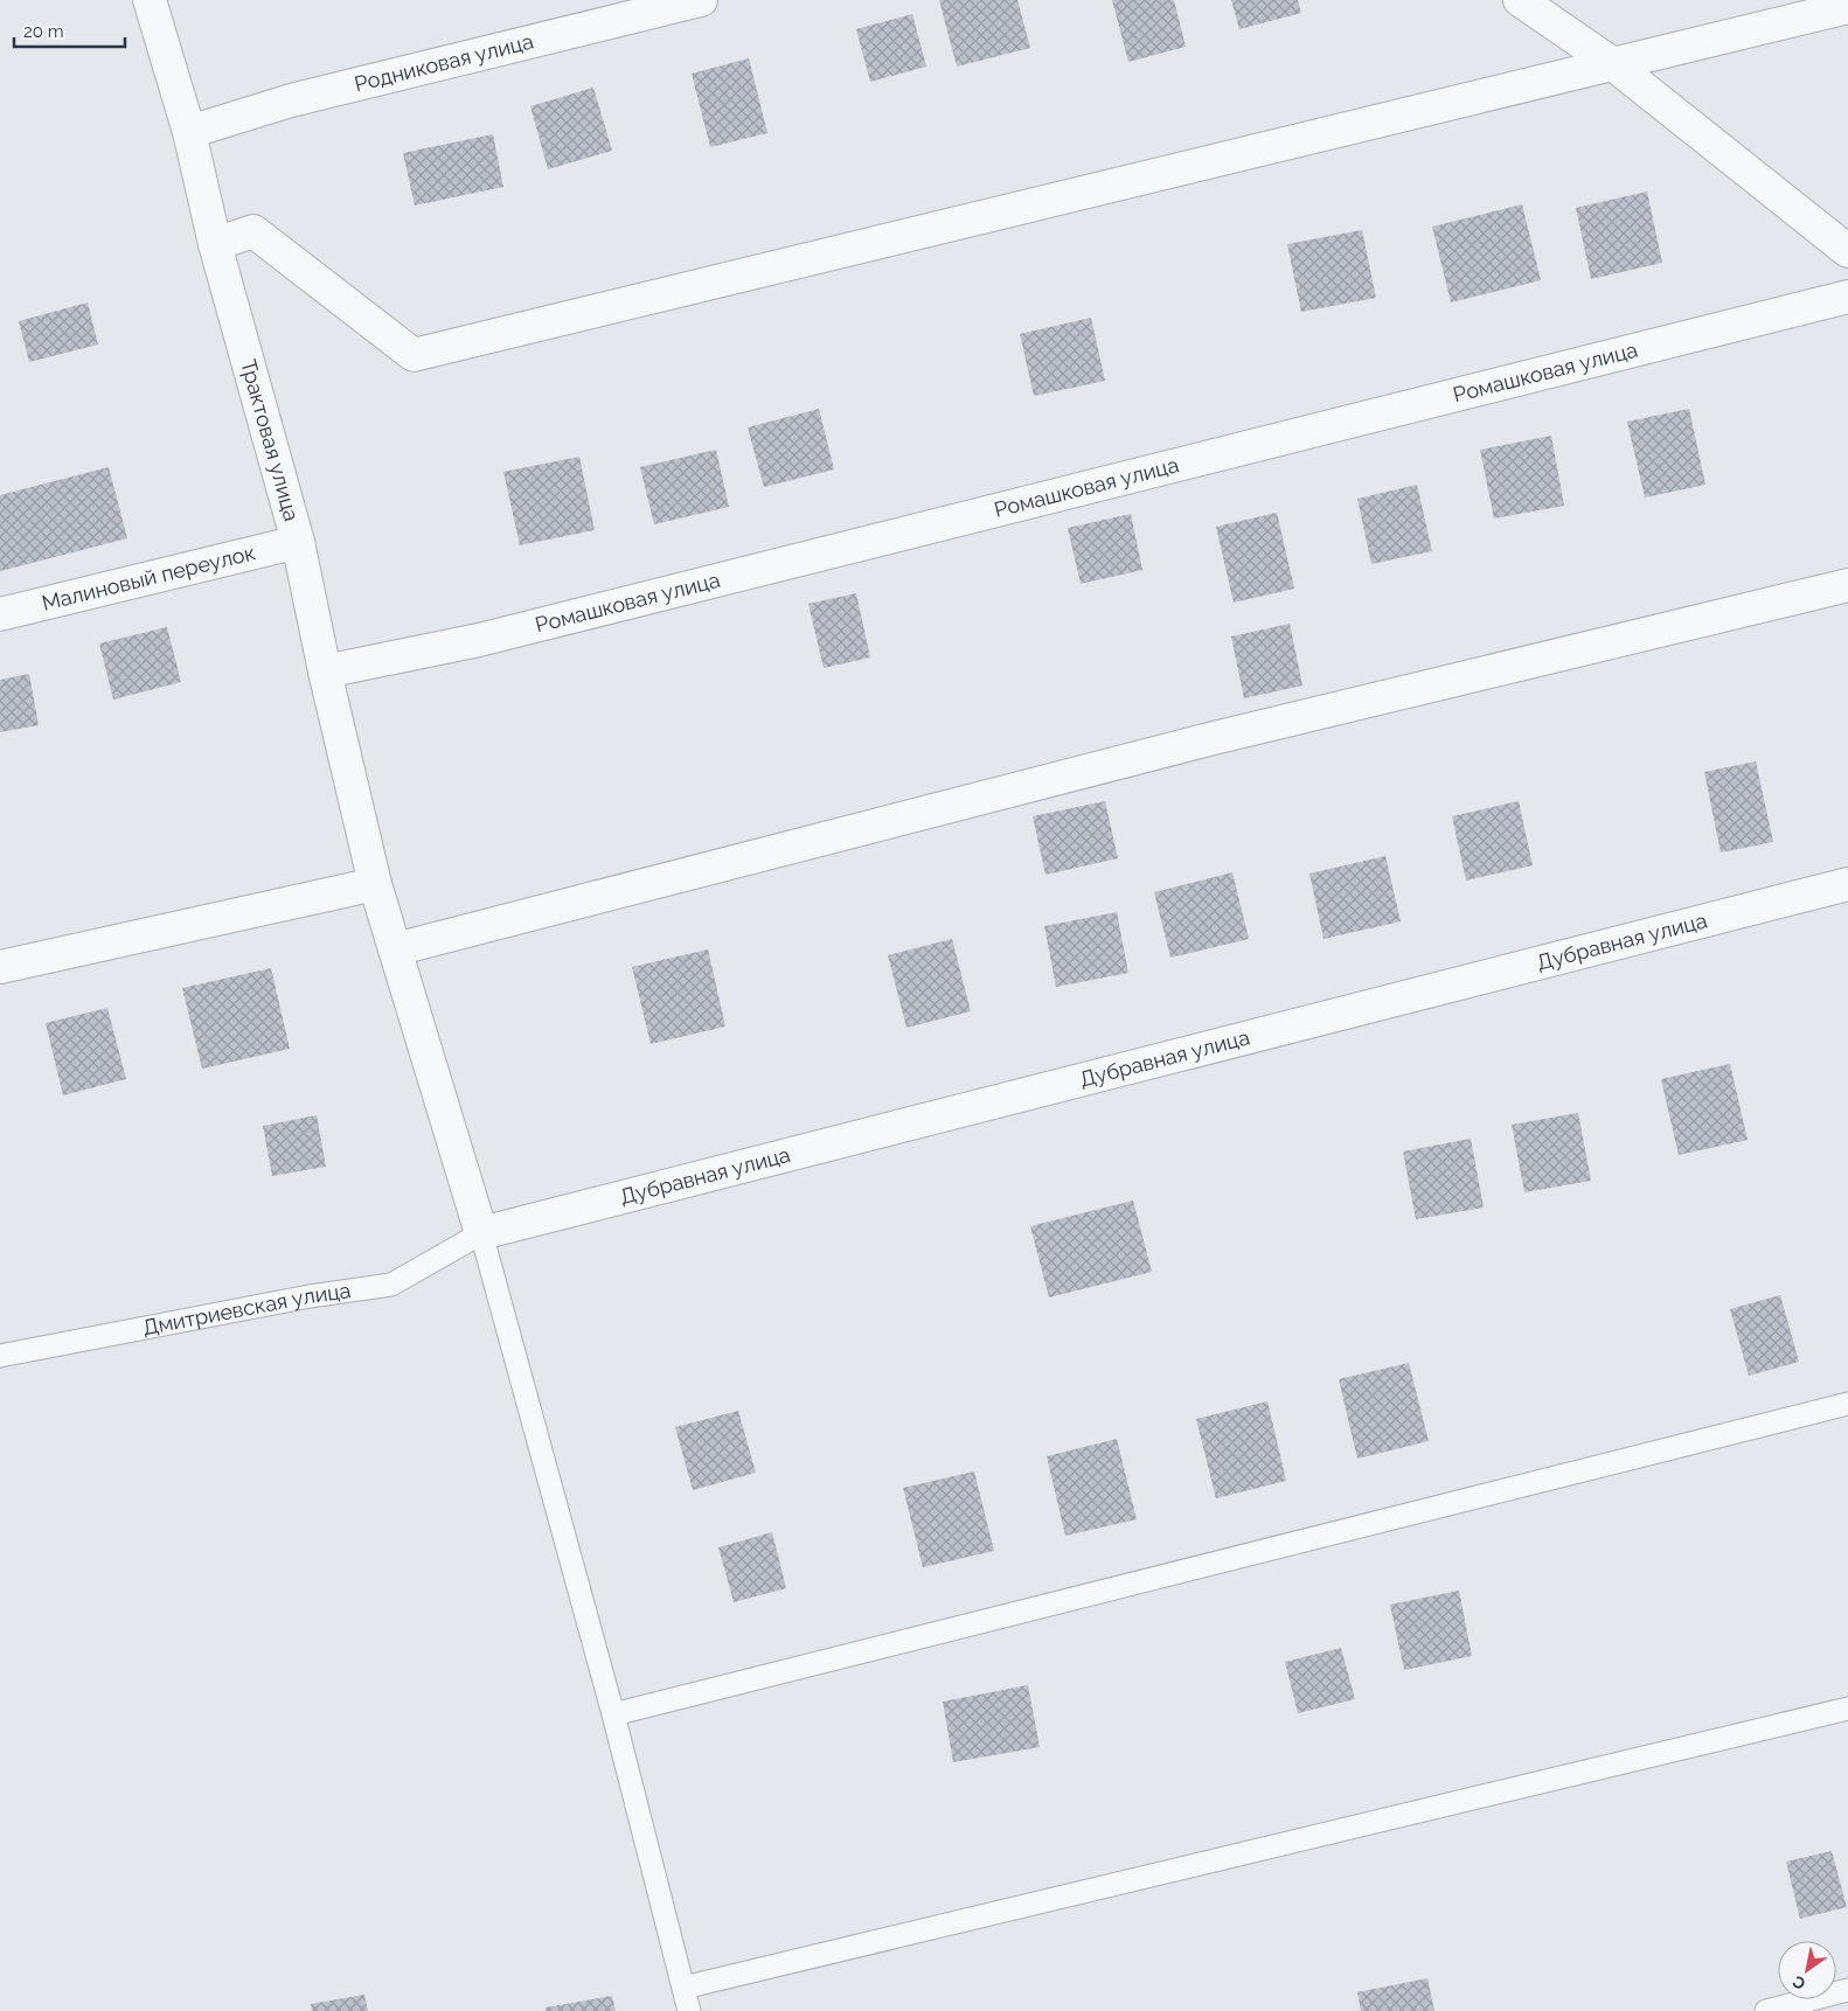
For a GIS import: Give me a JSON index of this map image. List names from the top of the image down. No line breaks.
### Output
{"streets":{"street":["Родниковая улица","Ромашковая улица","Трактовая улица","Малиновый переулок","Дубравная улица"],"lane":["Дмитриевская улица"]},"crossings":[["Родниковая улица","Трактовая улица"],["Ромашковая улица","Трактовая улица"],["Трактовая улица","Малиновый переулок"],["Трактовая улица","Дубравная улица"],["Трактовая улица","Дмитриевская улица"],["Дубравная улица","Дмитриевская улица"]],"scale_bar":"20 m","north":"bottom left"}
